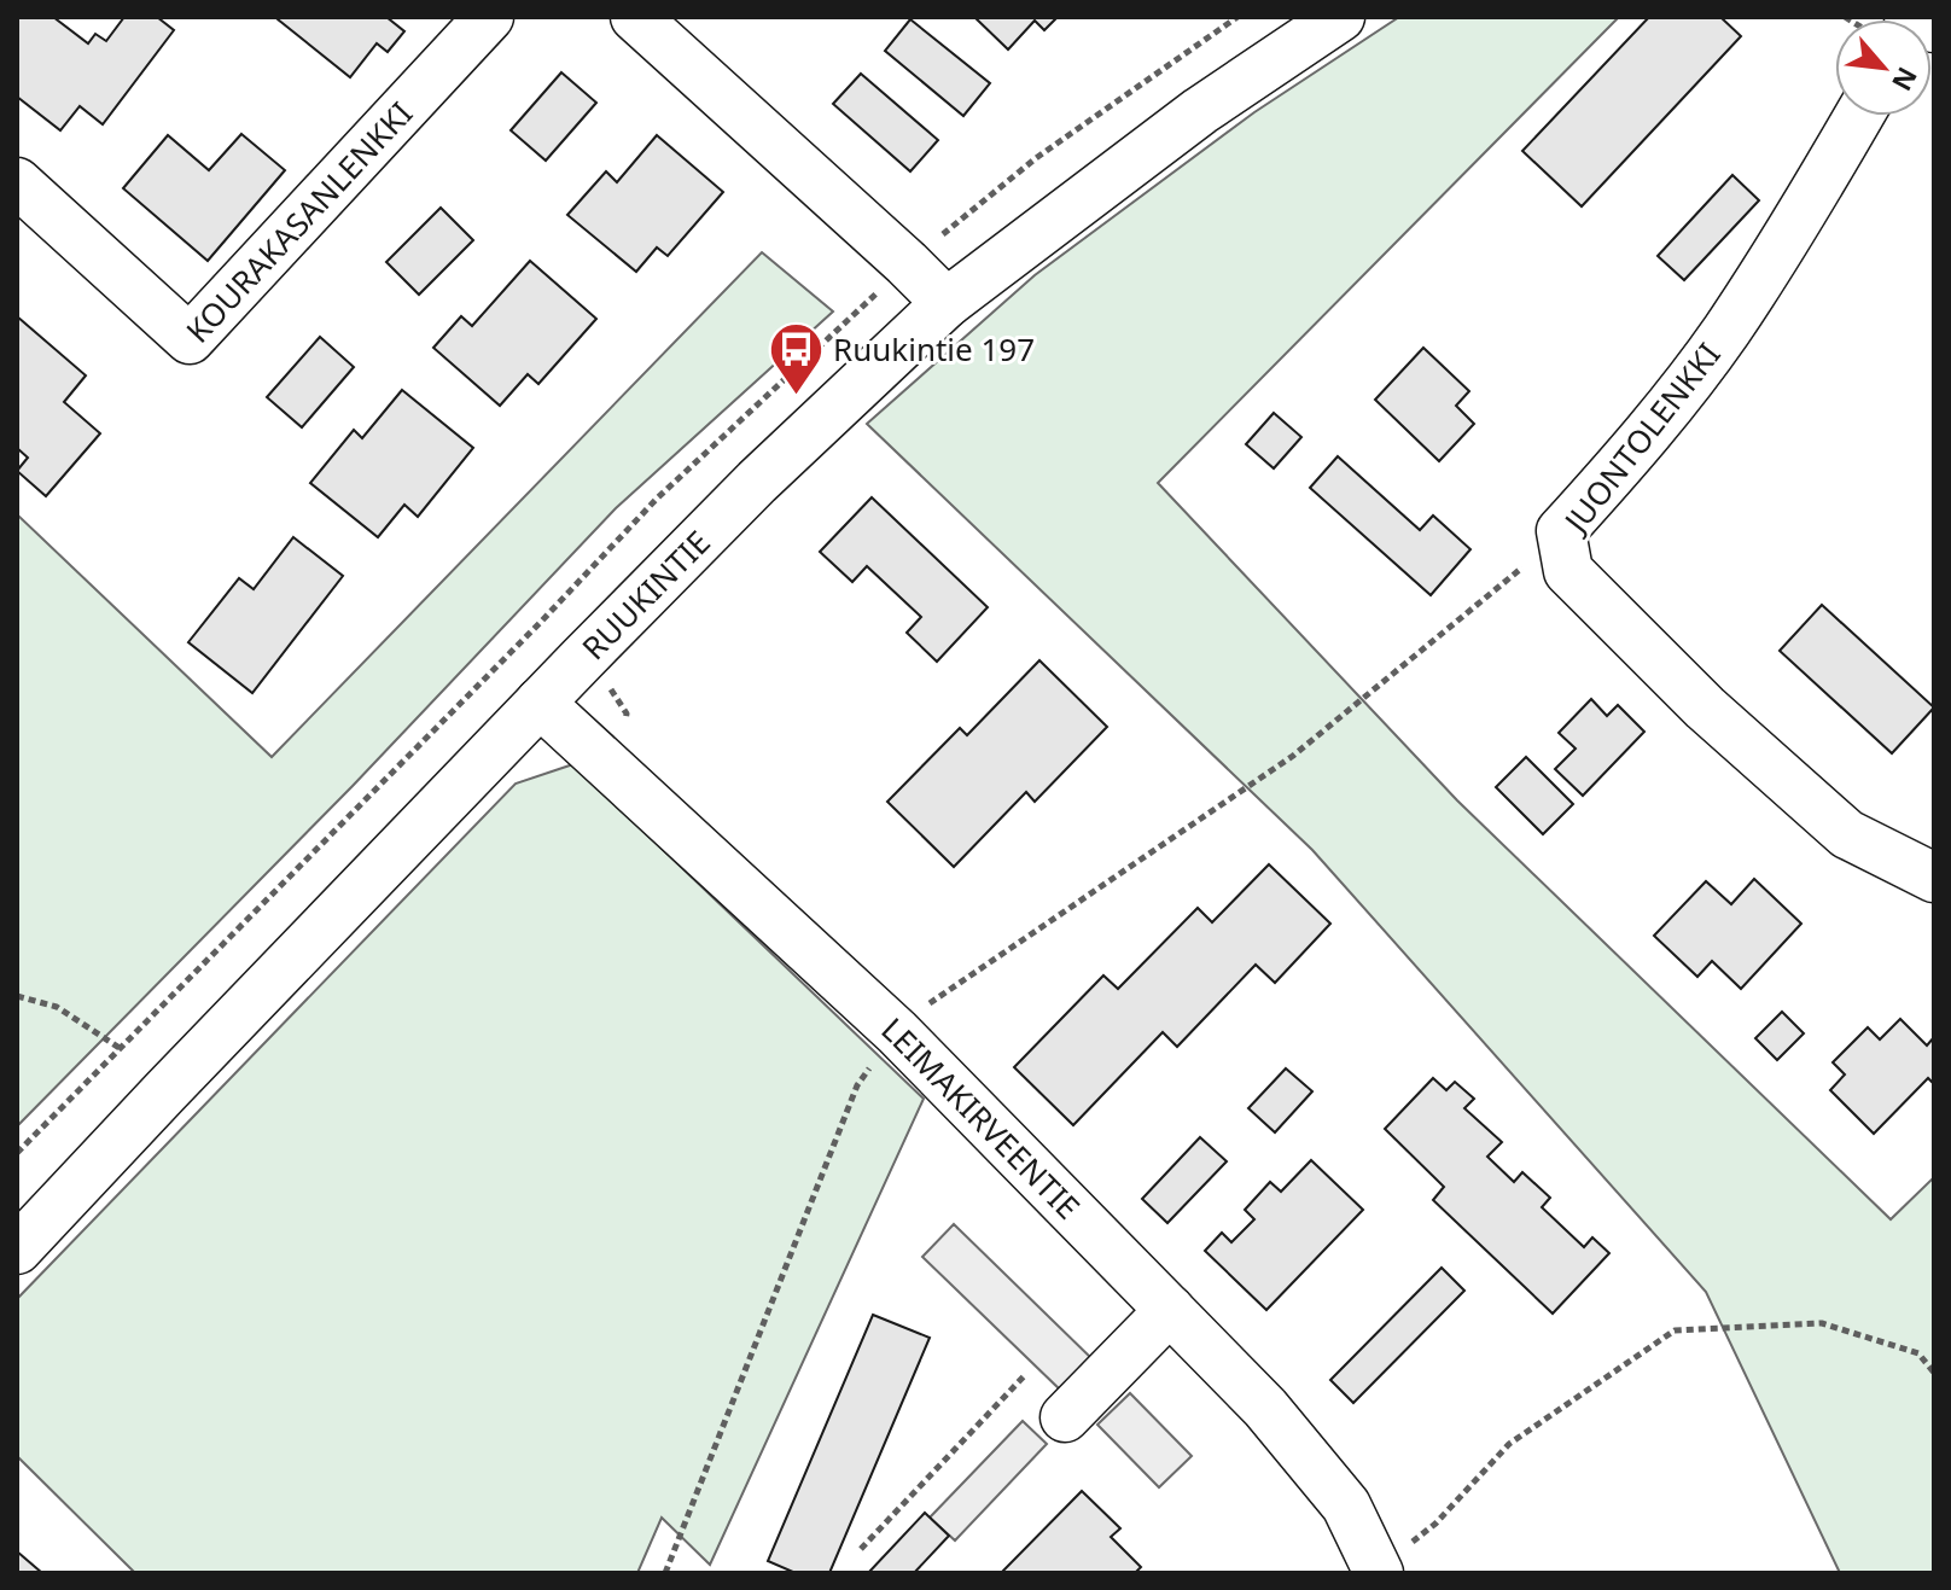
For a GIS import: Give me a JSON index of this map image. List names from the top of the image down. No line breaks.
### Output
{"streets":{"street":["KOURAKASANLENKKI","JUONTOLENKKI","RUUKINTIE","LEIMAKIRVEENTIE"]},"crossings":[["RUUKINTIE","LEIMAKIRVEENTIE"]],"places":{"bus stop":["Ruukintie 197"]},"north":"bottom right"}
